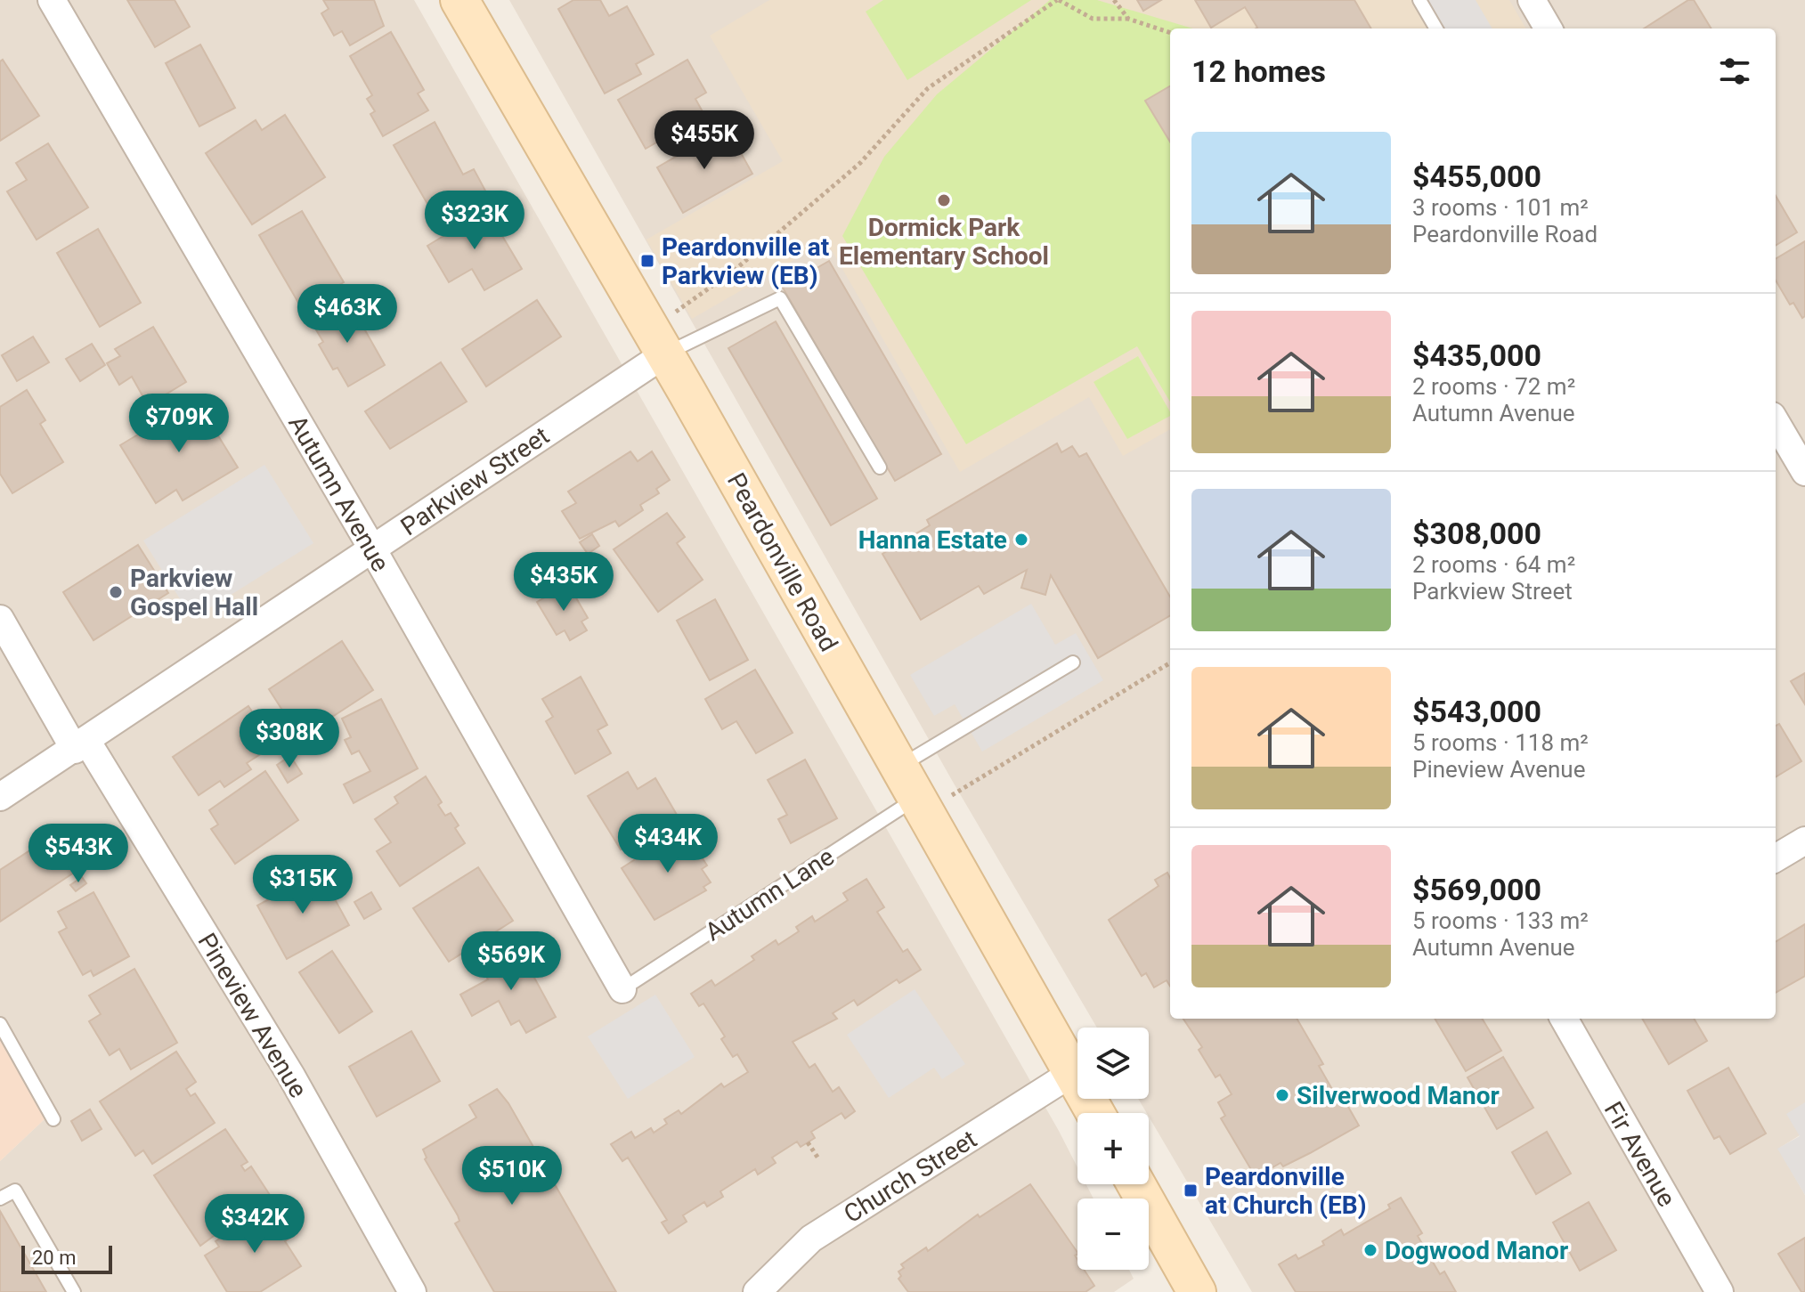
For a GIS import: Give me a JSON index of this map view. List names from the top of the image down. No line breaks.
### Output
{"streets":{"main road":["Peardonville Road"],"street":["Parkview Street","Autumn Avenue","Pineview Avenue","Fir Avenue","Church Street"],"lane":["Autumn Lane"]},"crossings":[["Parkview Street","Autumn Avenue"],["Parkview Street","Peardonville Road"],["Parkview Street","Pineview Avenue"],["Autumn Avenue","Autumn Lane"],["Peardonville Road","Autumn Lane"],["Peardonville Road","Church Street"]],"places":{"other":["Dormick Park Elementary School","Hanna Estate","Parkview Gospel Hall","Silverwood Manor","Dogwood Manor"],"transit":["Peardonville at Parkview (EB)","Peardonville at Church (EB)"]},"scale_bar":"20 m","page":{"heading":"12 homes","price":["$455K","$323K","$463K","$709K","$435K","$308K","$434K","$543K","$315K","$569K","$510K","$342K"],"list":[{"name":"$455,000","note":"3 rooms · 101 m² · Peardonville Road"},{"name":"$435,000","note":"2 rooms · 72 m² · Autumn Avenue"},{"name":"$308,000","note":"2 rooms · 64 m² · Parkview Street"},{"name":"$543,000","note":"5 rooms · 118 m² · Pineview Avenue"},{"name":"$569,000","note":"5 rooms · 133 m² · Autumn Avenue"}],"map_buttons":["+","−"],"scale":"20 m"}}
